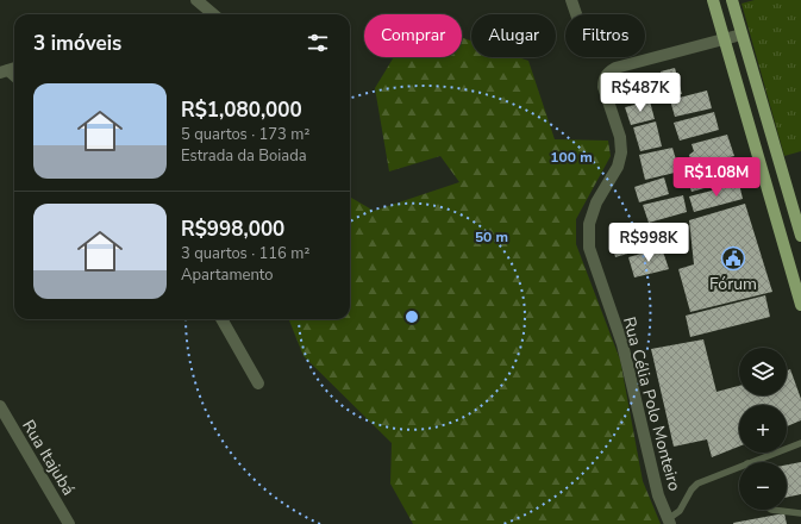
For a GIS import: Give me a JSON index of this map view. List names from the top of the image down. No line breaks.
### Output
{"streets":{"street":["Rua Célia Polo Monteiro","Rua Itajubá"]},"places":{"public building":["Fórum"]},"page":{"chip":["Comprar","Alugar","Filtros"],"heading":"3 imóveis","list":[{"name":"R$1,080,000","note":"5 quartos · 173 m² · Estrada da Boiada"},{"name":"R$998,000","note":"3 quartos · 116 m² · Apartamento"}],"price":["R$487K","R$1.08M","R$998K"],"map_buttons":["+","−"]},"rings":["100 m","50 m"]}
